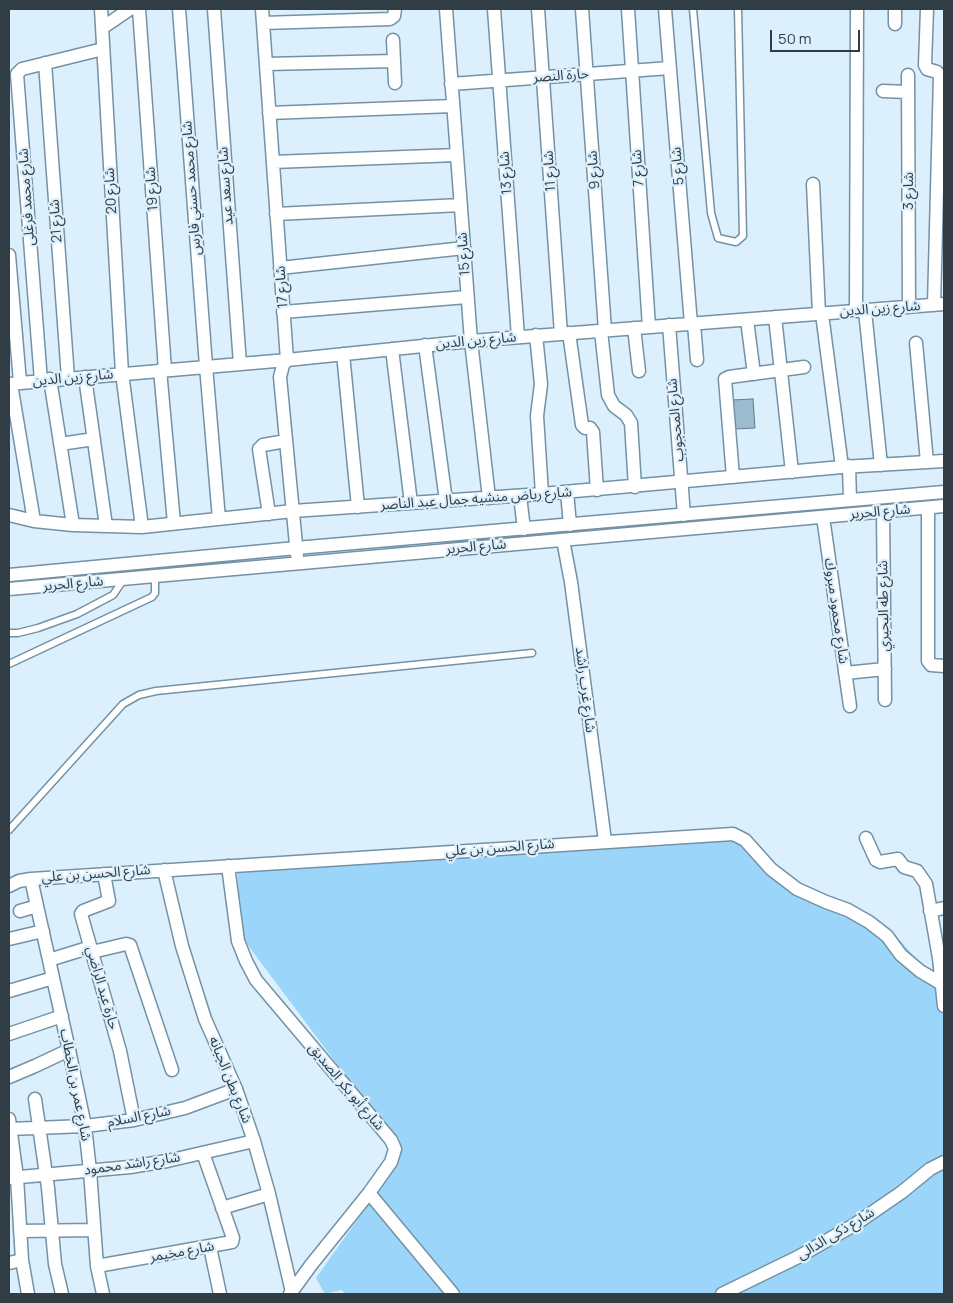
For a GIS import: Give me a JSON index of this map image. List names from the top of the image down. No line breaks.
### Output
{"streets":{"street":["حارة النصر","شارع 5","شارع 7","شارع 9","شارع 11","شارع 13","شارع سعد عيد","شارع محمد حسني فارس","شارع 19","شارع 20","شارع 3","شارع محمد فرغلى","شارع 21","شارع 15","شارع 17","شارع زين الدين","شارع المحجوب","شارع رياض منشيه جمال عبد الناصر","شارع الحرير","شارع طه البحيري","شارع محمود مبروك","شارع غرب راشد","شارع الحسن بن علي","حارة عبد الراضي","شارع بطن الجبانه","شارع عمر بن الخطاب","شارع أبو بكر الصديق","شارع السلام","شارع راشد محمود","شارع ذكى الدالى","شارع مخيمر"]},"crossings":[["حارة النصر","شارع 5"],["حارة النصر","شارع 7"],["حارة النصر","شارع 9"],["حارة النصر","شارع 11"],["حارة النصر","شارع 13"],["حارة النصر","شارع 15"],["شارع 5","شارع زين الدين"],["شارع 7","شارع زين الدين"],["شارع 9","شارع زين الدين"],["شارع 11","شارع زين الدين"],["شارع 11","شارع رياض منشيه جمال عبد الناصر"],["شارع 13","شارع زين الدين"],["شارع سعد عيد","شارع زين الدين"],["شارع محمد حسني فارس","شارع زين الدين"],["شارع محمد حسني فارس","شارع رياض منشيه جمال عبد الناصر"],["شارع 19","شارع زين الدين"],["شارع 19","شارع رياض منشيه جمال عبد الناصر"],["شارع 20","شارع محمد فرغلى"],["شارع 20","شارع زين الدين"],["شارع 20","شارع رياض منشيه جمال عبد الناصر"],["شارع 3","شارع زين الدين"],["شارع محمد فرغلى","شارع 21"],["شارع محمد فرغلى","شارع زين الدين"],["شارع 21","شارع زين الدين"],["شارع 15","شارع زين الدين"],["شارع 15","شارع رياض منشيه جمال عبد الناصر"],["شارع 17","شارع زين الدين"],["شارع 17","شارع رياض منشيه جمال عبد الناصر"],["شارع 17","شارع الحرير"],["شارع زين الدين","شارع المحجوب"],["شارع المحجوب","شارع رياض منشيه جمال عبد الناصر"],["شارع المحجوب","شارع الحرير"],["شارع الحرير","شارع طه البحيري"],["شارع الحرير","شارع محمود مبروك"],["شارع الحرير","شارع غرب راشد"],["شارع غرب راشد","شارع الحسن بن علي"],["شارع الحسن بن علي","حارة عبد الراضي"],["شارع الحسن بن علي","شارع بطن الجبانه"],["شارع الحسن بن علي","شارع عمر بن الخطاب"],["شارع الحسن بن علي","شارع أبو بكر الصديق"],["حارة عبد الراضي","شارع السلام"],["شارع بطن الجبانه","شارع أبو بكر الصديق"],["شارع بطن الجبانه","شارع السلام"],["شارع بطن الجبانه","شارع راشد محمود"],["شارع عمر بن الخطاب","شارع السلام"],["شارع عمر بن الخطاب","شارع راشد محمود"],["شارع عمر بن الخطاب","شارع مخيمر"],["شارع راشد محمود","شارع مخيمر"]],"scale_bar":"50 m"}
